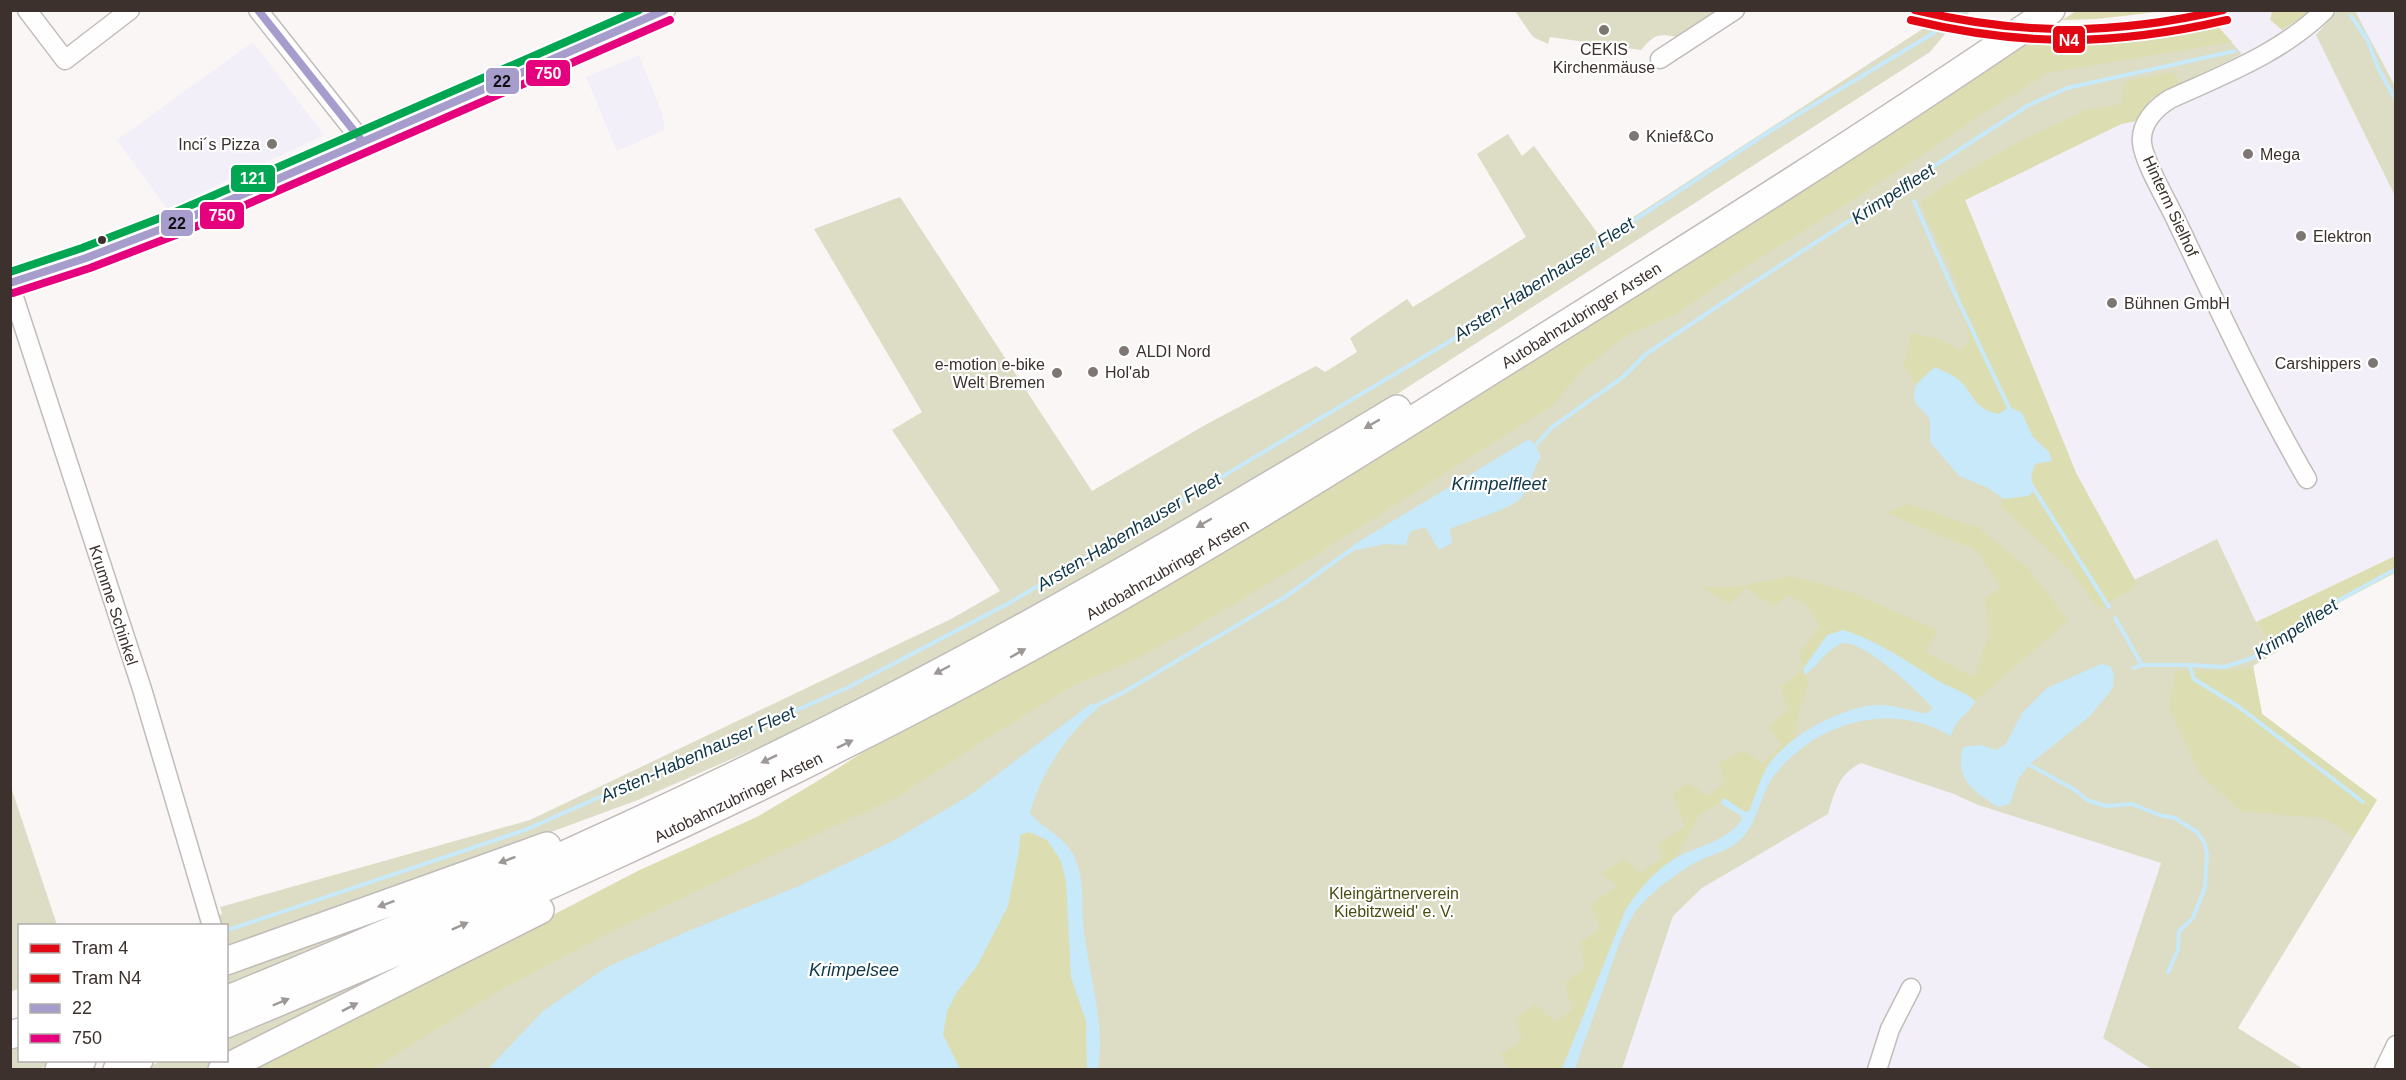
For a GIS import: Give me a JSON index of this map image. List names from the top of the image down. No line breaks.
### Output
{"streets":{"highway":["Autobahnzubringer Arsten"],"street":["Hinterm Sielhof","Krumme Schinkel"]},"water":["Krimpelfleet","Arsten-Habenhauser Fleet","Krimpelsee"],"parks":["Kleingärtnerverein Kiebitzweid' e. V."],"places":["CEKIS Kirchenmäuse","Knief&Co","Inci´s Pizza","Mega","Elektron","Bühnen GmbH","ALDI Nord","Carshippers","Hol'ab","e-motion e-bike Welt Bremen"],"lines":["tram line 4","transit line 22","transit line 121","tram line N4","transit line 750"],"legend":["Tram 4","Tram N4","22","750"]}
